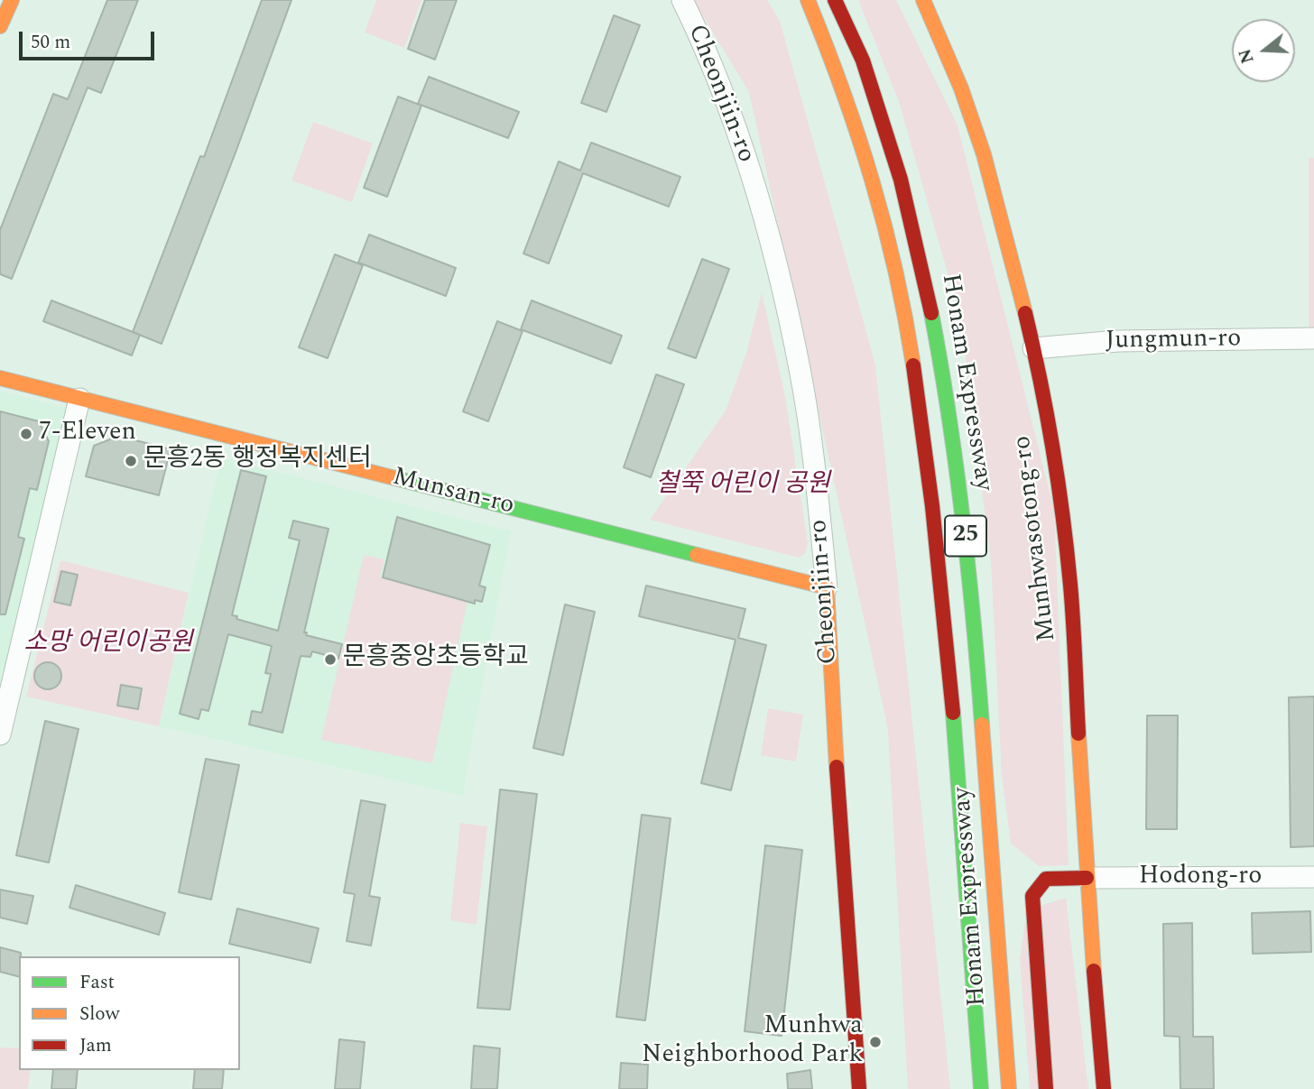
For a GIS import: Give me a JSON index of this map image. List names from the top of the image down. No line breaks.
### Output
{"streets":{"main road":["Cheonjiin-ro","Honam Expressway","Munsan-ro","25","Munhwasotong-ro"],"street":["Jungmun-ro","Hodong-ro"]},"crossings":[["Cheonjiin-ro","Munsan-ro"],["Jungmun-ro","Munhwasotong-ro"],["Munhwasotong-ro","Hodong-ro"]],"parks":["철쭉 어린이 공원","소망 어린이공원"],"places":["7-Eleven","문흥2동 행정복지센터","문흥중앙초등학교","Munhwa Neighborhood Park"],"legend":["Fast","Slow","Jam"],"scale_bar":"50 m","north":"left"}
